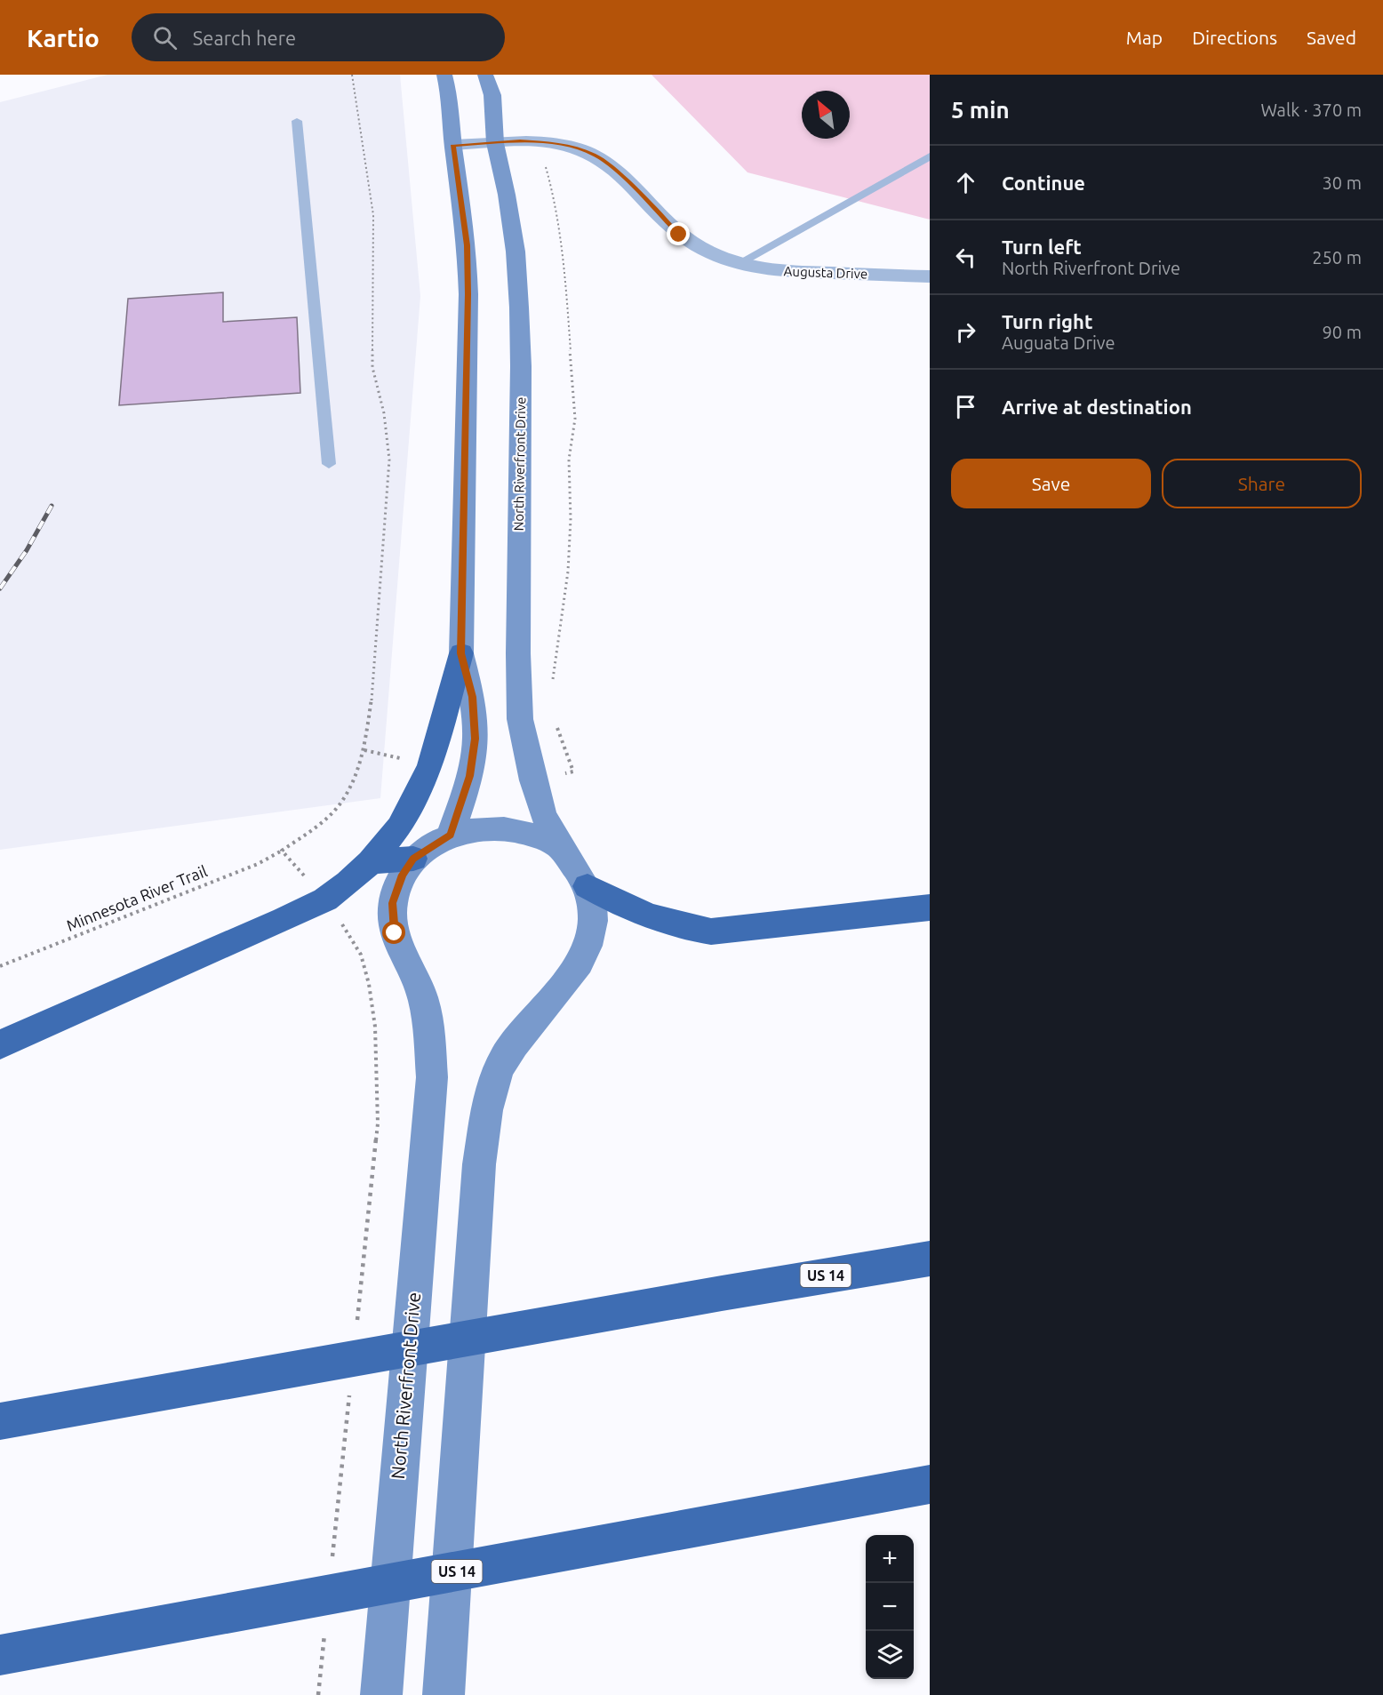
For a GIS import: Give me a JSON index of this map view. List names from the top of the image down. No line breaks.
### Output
{"streets":{"highway":["US 14"],"main road":["North Riverfront Drive"],"street":["Augusta Drive"],"path":["Minnesota River Trail"]},"crossings":[["Augusta Drive","North Riverfront Drive"]],"north":"top left","page":{"header":"Kartio","search":"Search here","nav":["Map","Directions","Saved"],"heading":["5 min","Walk · 370 m"],"list":[["Continue","30 m"],["Turn left","North Riverfront Drive","250 m"],["Turn right","Auguata Drive","90 m"],"Arrive at destination"],"buttons":["Save","Share"],"map_buttons":["+","−"]}}
